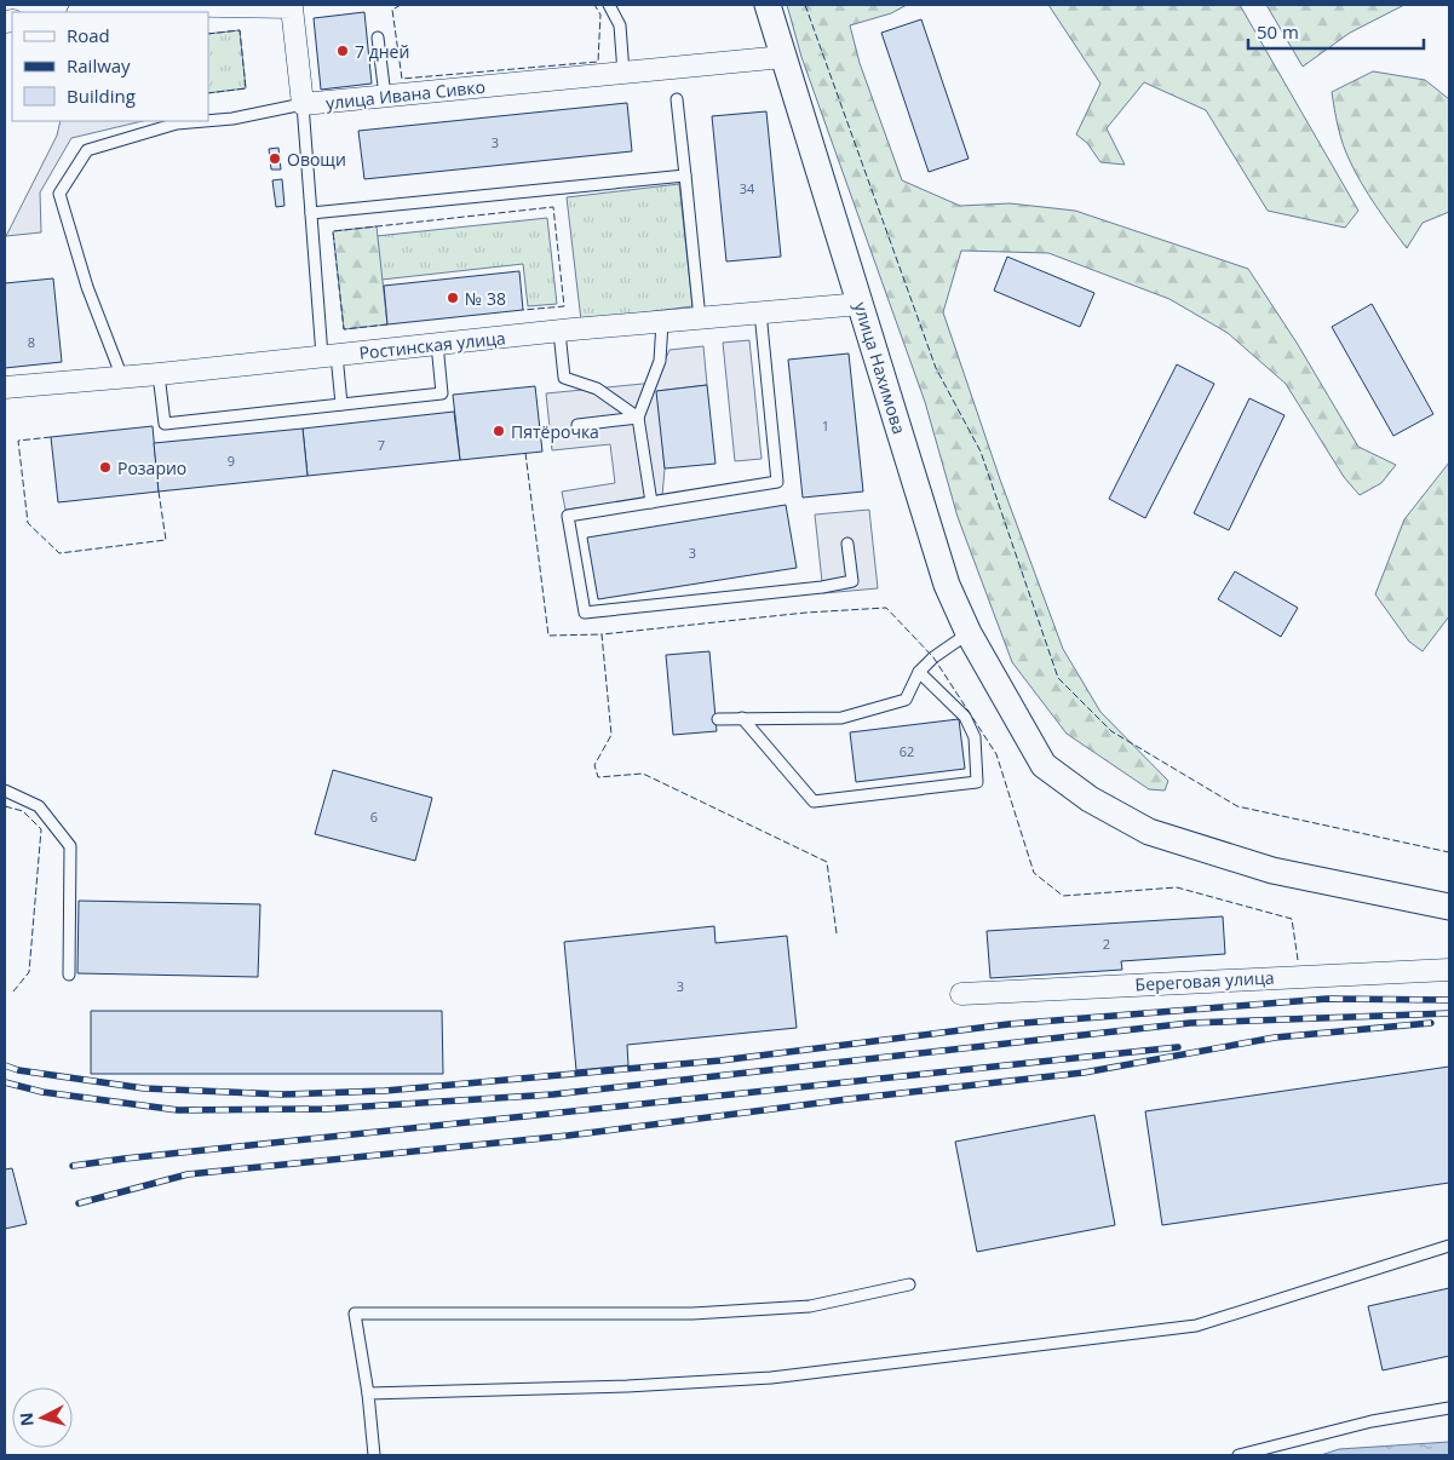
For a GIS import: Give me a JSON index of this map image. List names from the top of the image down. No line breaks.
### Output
{"streets":{"street":["улица Ивана Сивко","Ростинская улица","улица Нахимова","Береговая улица"]},"crossings":[["улица Ивана Сивко","улица Нахимова"],["Ростинская улица","улица Нахимова"]],"places":["7 дней","Овощи","№ 38","Пятёрочка","Розарио"],"house_numbers":["3","34","8","1","7","9","3","62","6","2","3"],"legend":["Road","Railway","Building"],"scale_bar":"50 m","north":"left"}
